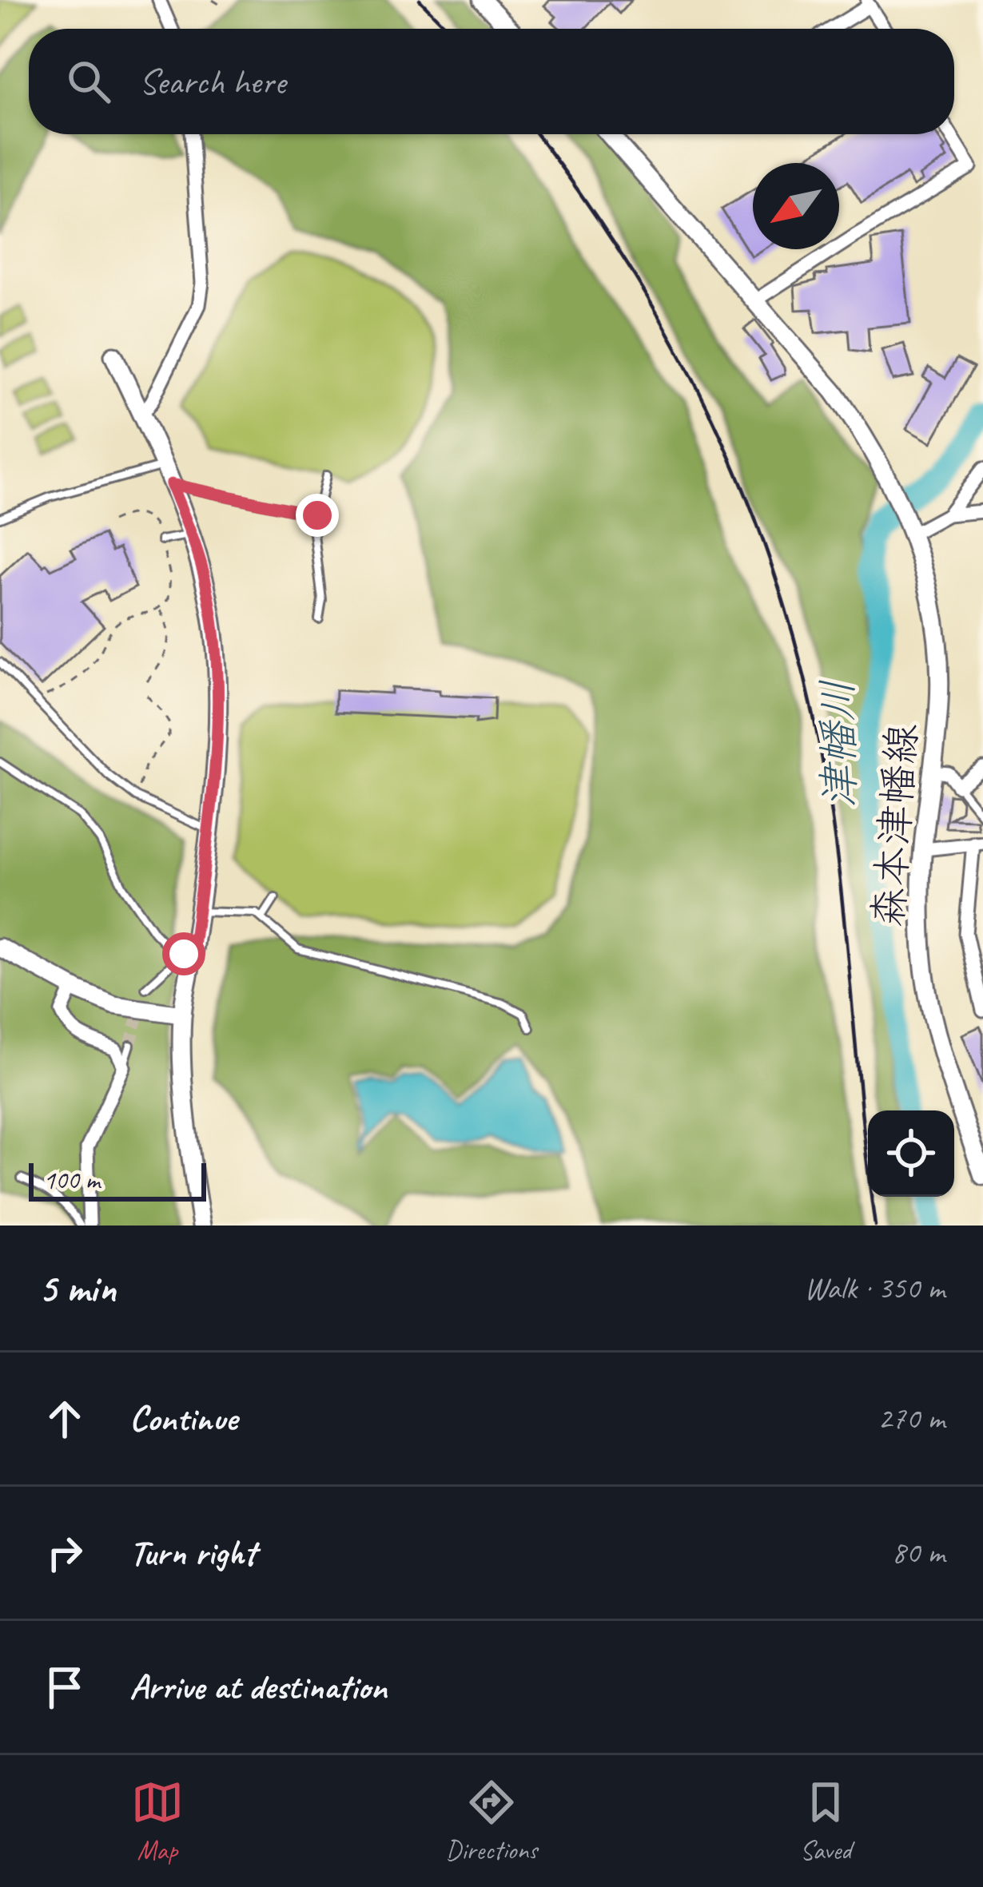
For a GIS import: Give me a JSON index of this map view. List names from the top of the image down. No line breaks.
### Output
{"streets":{"main road":["森本津幡線"]},"water":["津幡川"],"scale_bar":"100 m","north":"bottom left","page":{"search":"Search here","scale":"100 m","heading":["5 min","Walk · 350 m"],"list":[["Continue","270 m"],["Turn right","80 m"],"Arrive at destination"],"nav":["Map","Directions","Saved"]}}
